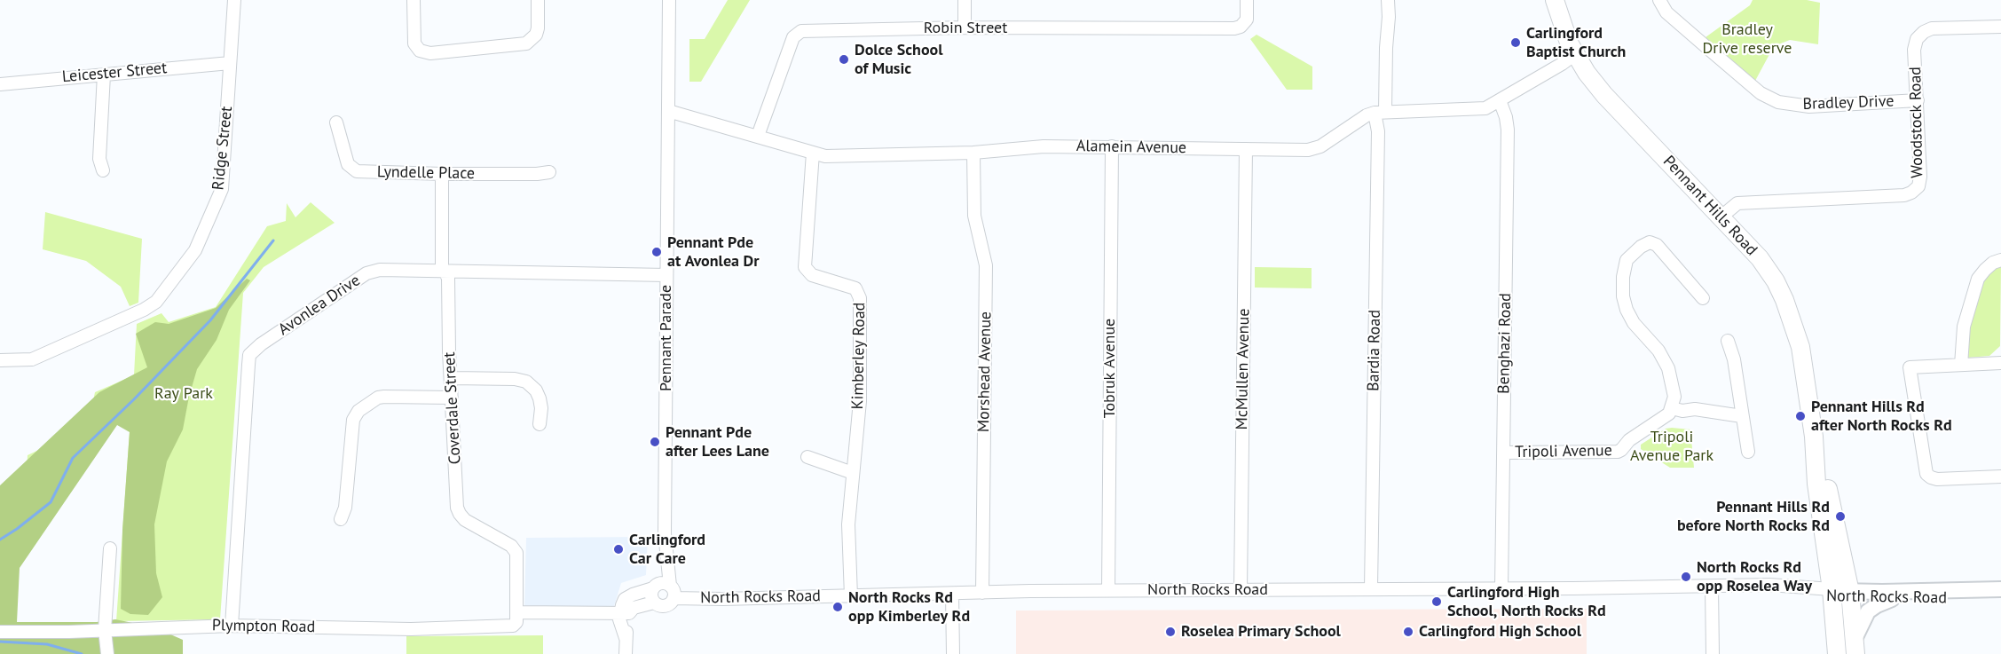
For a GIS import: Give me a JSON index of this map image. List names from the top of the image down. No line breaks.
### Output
{"streets":{"highway":["Pennant Hills Road"],"main road":["North Rocks Road"],"street":["Robin Street","Leicester Street","Bradley Drive","Woodstock Road","Alamein Avenue","Ridge Street","Lyndelle Place","Avonlea Drive","Pennant Parade","Benghazi Road","Bardia Road","Kimberley Road","Tobruk Avenue","McMullen Avenue","Morshead Avenue","Coverdale Street","Tripoli Avenue","Plympton Road"]},"crossings":[["Robin Street","Alamein Avenue"],["Leicester Street","Ridge Street"],["Bradley Drive","Woodstock Road"],["Woodstock Road","Pennant Hills Road"],["Alamein Avenue","Pennant Hills Road"],["Alamein Avenue","Pennant Parade"],["Alamein Avenue","Benghazi Road"],["Alamein Avenue","Bardia Road"],["Alamein Avenue","Kimberley Road"],["Alamein Avenue","Tobruk Avenue"],["Alamein Avenue","McMullen Avenue"],["Alamein Avenue","Morshead Avenue"],["Lyndelle Place","Coverdale Street"],["Pennant Hills Road","North Rocks Road"],["Avonlea Drive","Pennant Parade"],["Avonlea Drive","Coverdale Street"],["Avonlea Drive","Plympton Road"],["Pennant Parade","North Rocks Road"],["Benghazi Road","Tripoli Avenue"],["Benghazi Road","North Rocks Road"],["Bardia Road","North Rocks Road"],["Kimberley Road","North Rocks Road"],["Tobruk Avenue","North Rocks Road"],["McMullen Avenue","North Rocks Road"],["Morshead Avenue","North Rocks Road"],["Coverdale Street","Plympton Road"]],"parks":["Bradley Drive reserve","Ray Park","Tripoli Avenue Park"],"places":["Carlingford Baptist Church","Dolce School of Music","Pennant Pde at Avonlea Dr","Pennant Hills Rd after North Rocks Rd","Pennant Pde after Lees Lane","Pennant Hills Rd before North Rocks Rd","Carlingford Car Care","North Rocks Rd opp Roselea Way","Carlingford High School, North Rocks Rd","North Rocks Rd opp Kimberley Rd","Roselea Primary School","Carlingford High School"]}
